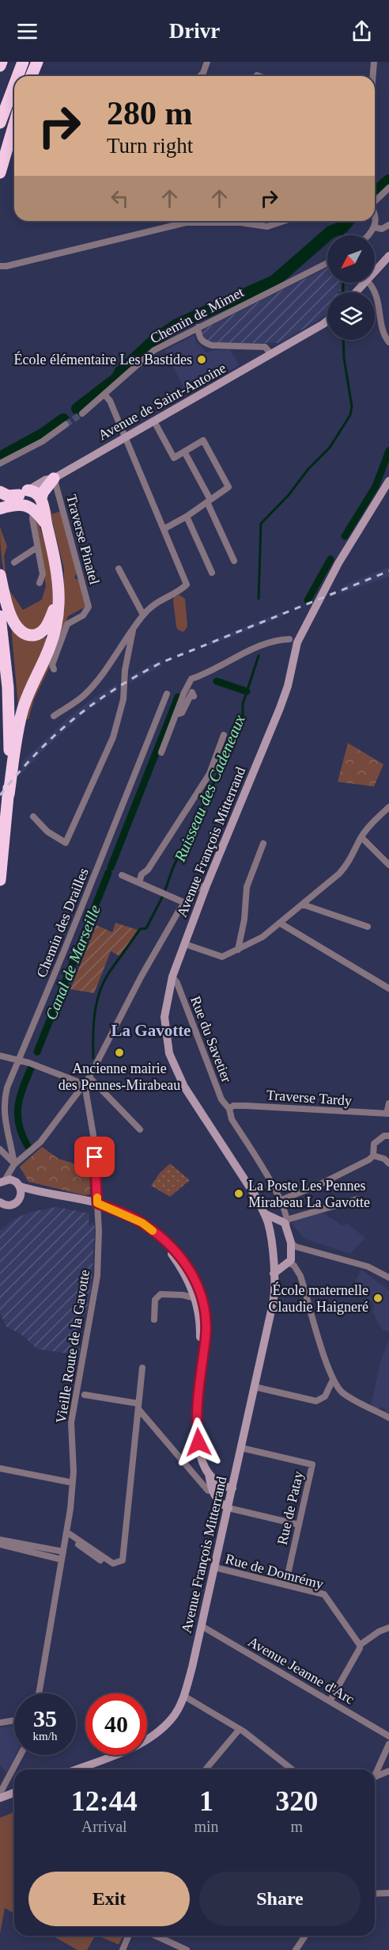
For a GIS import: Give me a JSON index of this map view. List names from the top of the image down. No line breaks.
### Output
{"streets":{"main road":["Avenue de Saint-Antoine","Avenue François Mitterrand"],"street":["Chemin de Mimet","Traverse Pinatel","Chemin des Drailles","Rue du Savetier","Traverse Tardy","Vieille Route de la Gavotte","Rue de Patay","Rue de Domrémy","Avenue Jeanne d'Arc"]},"crossings":[["Avenue de Saint-Antoine","Traverse Pinatel"],["Avenue François Mitterrand","Rue du Savetier"],["Avenue François Mitterrand","Rue de Patay"],["Avenue François Mitterrand","Rue de Domrémy"],["Avenue François Mitterrand","Avenue Jeanne d'Arc"],["Rue du Savetier","Traverse Tardy"],["Rue de Patay","Rue de Domrémy"]],"districts":["La Gavotte"],"water":["Ruisseau des Cadeneaux","Canal de Marseille"],"places":["École élémentaire Les Bastides","Ancienne mairie des Pennes-Mirabeau","La Poste Les Pennes Mirabeau La Gavotte","École maternelle Claudie Haigneré"],"north":"bottom left","page":{"header":"Drivr","turn":["280 m","Turn right"],"speed":"35 km/h","limit":"40","eta":["12:44","Arrival","1","min","320","m"],"buttons":["Exit","Share"]}}
